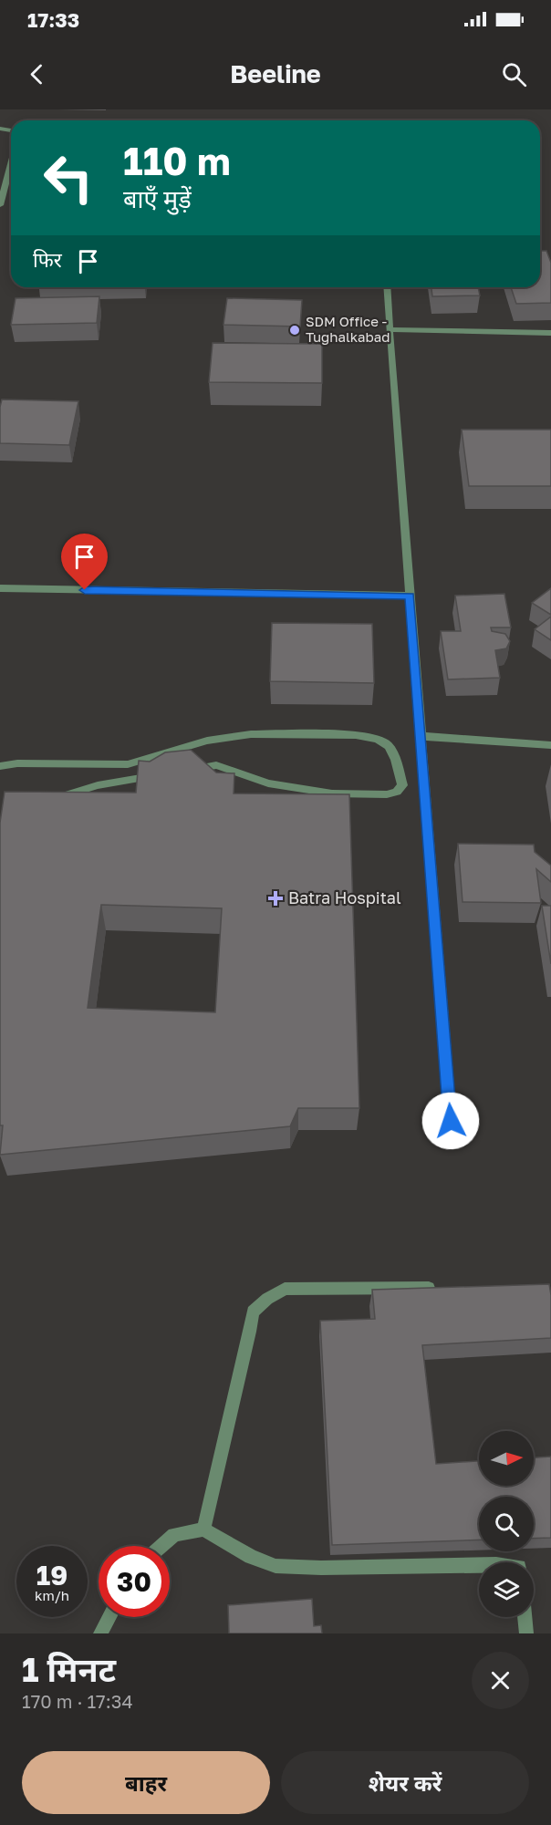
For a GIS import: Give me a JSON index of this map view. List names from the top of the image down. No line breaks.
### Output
{"places":{"other":["SDM Office - Tughalkabad"],"health":["Batra Hospital"]},"north":"right","page":{"status":"17:33","header":"Beeline","turn":["110 m","बाएँ मुड़ें"],"then":"फिर","speed":"19 km/h","limit":"30","heading":["1 मिनट","170 m · 17:34"],"buttons":["बाहर","शेयर करें"]}}
